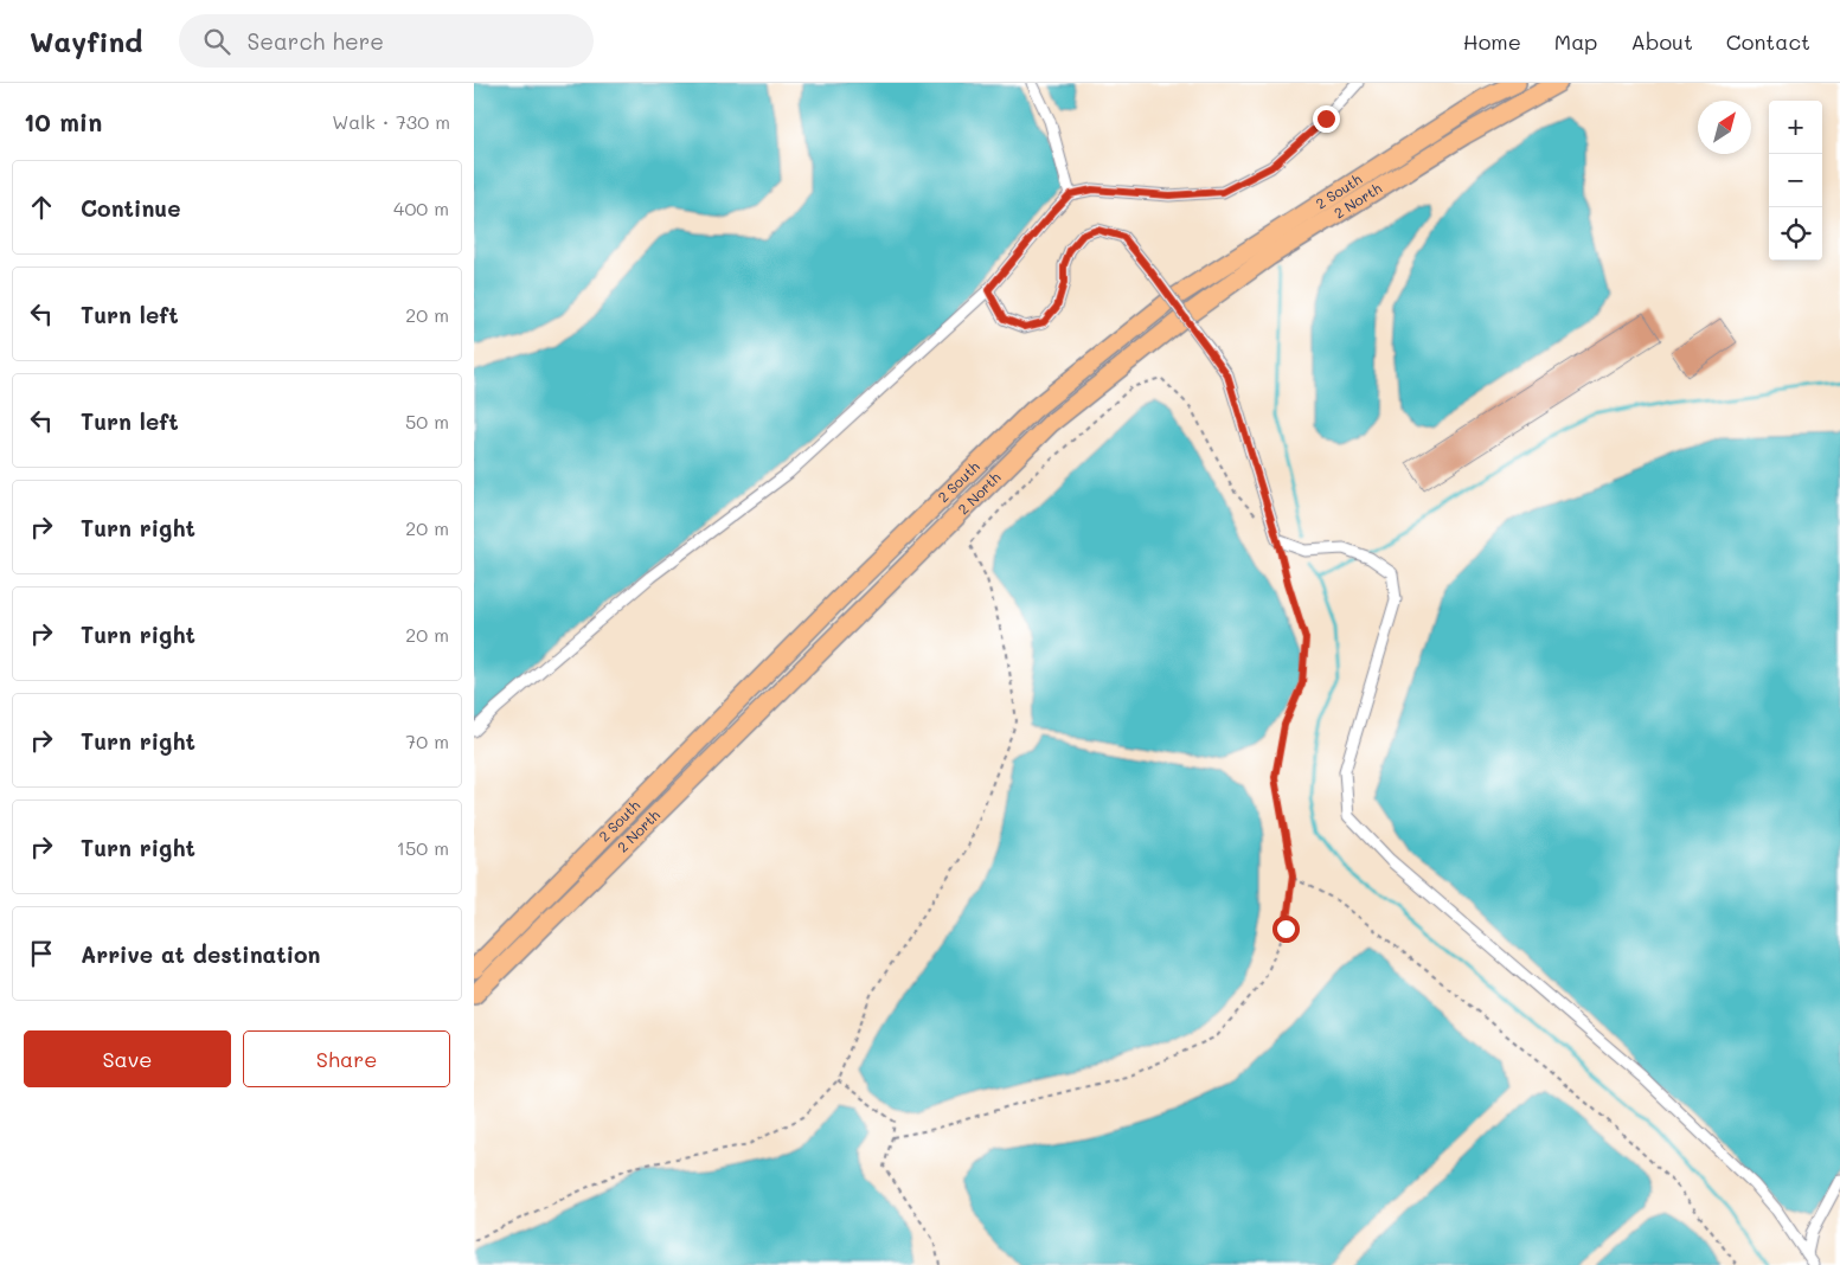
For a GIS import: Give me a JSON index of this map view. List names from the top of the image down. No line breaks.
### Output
{"streets":{"highway":["2 South","2 North"]},"north":"top right","page":{"header":"Wayfind","search":"Search here","nav":["Home","Map","About","Contact"],"heading":["10 min","Walk · 730 m"],"map_buttons":["+","−"],"list":[["Continue","400 m"],["Turn left","20 m"],["Turn left","50 m"],["Turn right","20 m"],["Turn right","20 m"],["Turn right","70 m"],["Turn right","150 m"],"Arrive at destination"],"buttons":["Save","Share"]}}
